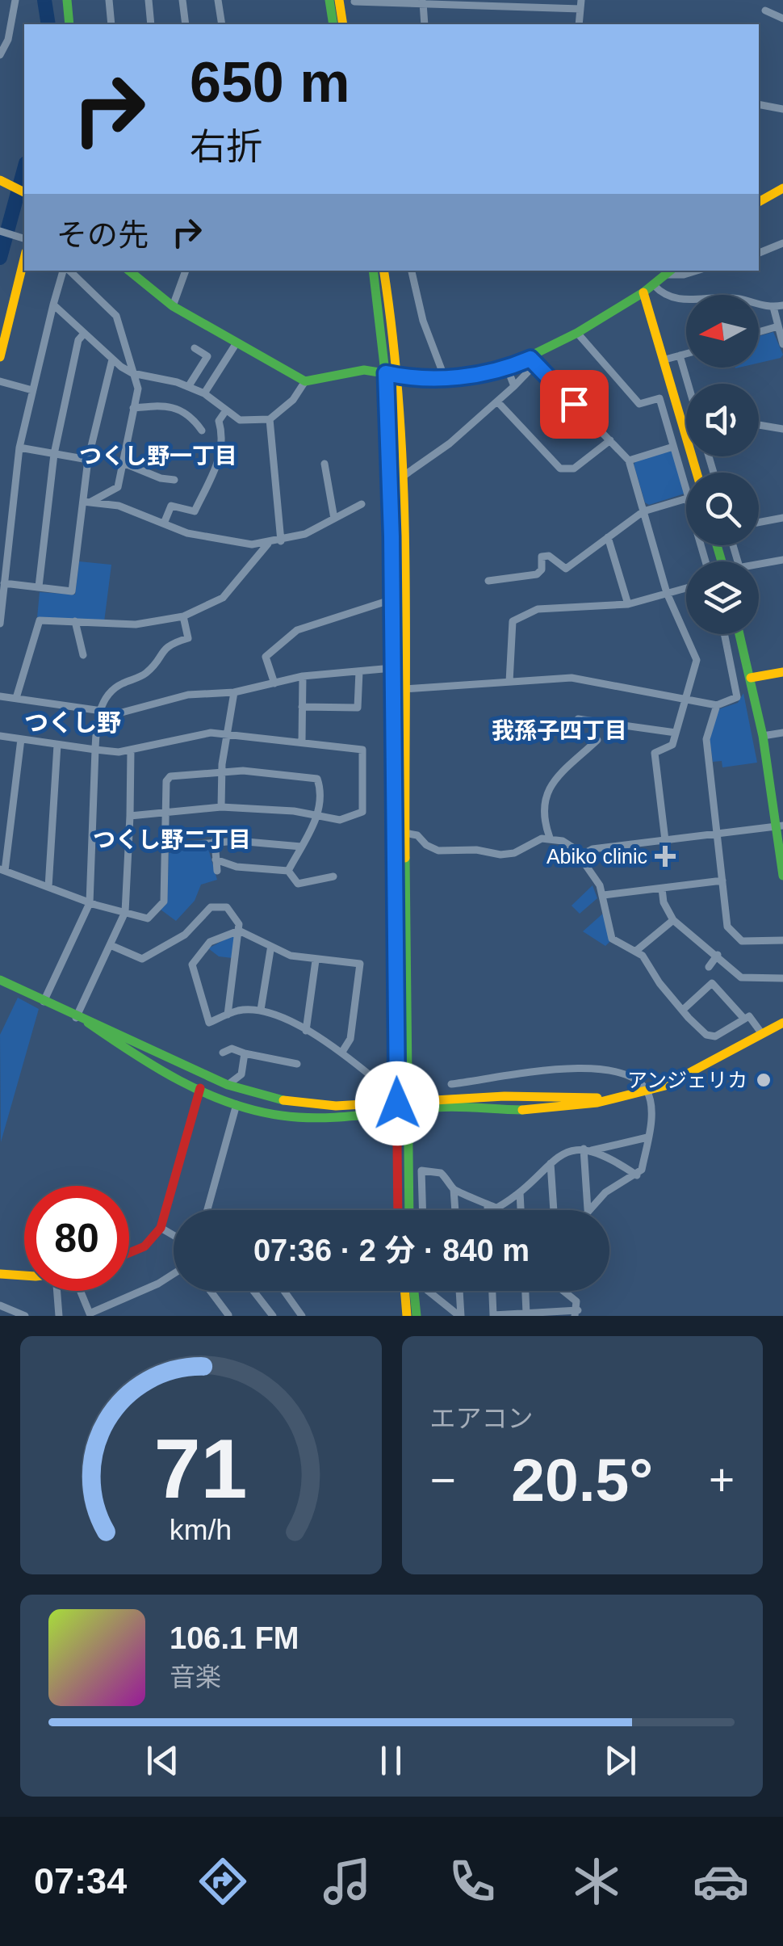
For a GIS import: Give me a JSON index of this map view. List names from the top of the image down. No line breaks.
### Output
{"districts":["つくし野一丁目","つくし野","我孫子四丁目","つくし野二丁目"],"places":{"health":["Abiko clinic"],"other":["アンジェリカ"]},"north":"left","page":{"turn":["650 m","右折"],"then":"その先","limit":"80","trip":"07:36 · 2 分 · 840 m","tile":"エアコン","heat":["−","20.5°","+"],"song":["106.1 FM","音楽"],"tabs":"07:34","gauge":["71","km/h"]}}
